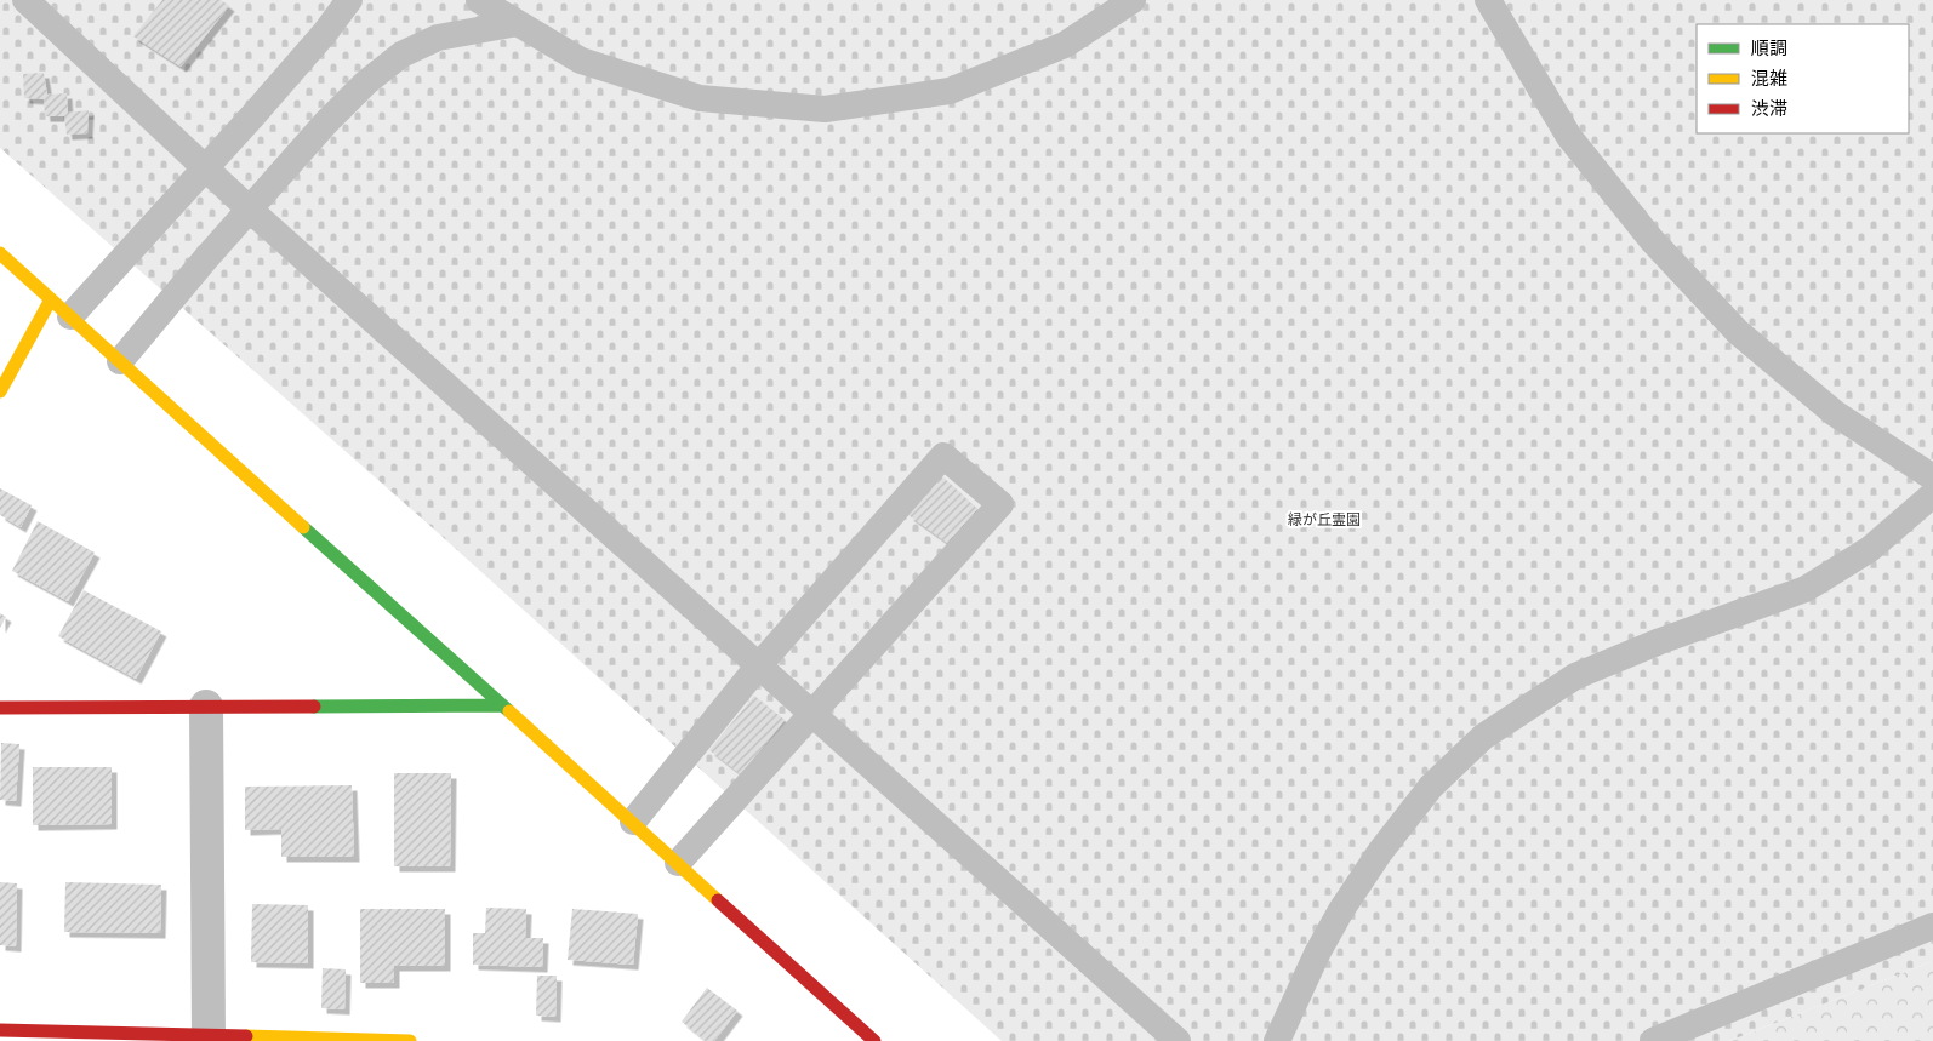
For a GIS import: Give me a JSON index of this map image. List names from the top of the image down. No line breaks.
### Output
{"parks":["緑が丘霊園"],"legend":["順調","混雑","渋滞"]}
